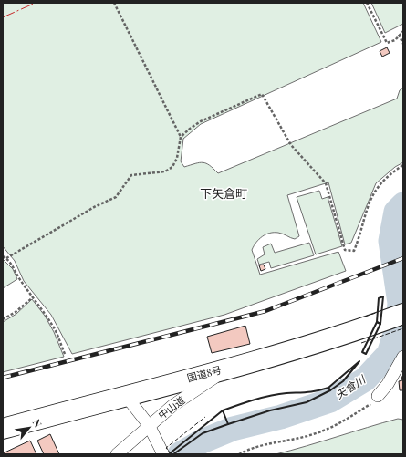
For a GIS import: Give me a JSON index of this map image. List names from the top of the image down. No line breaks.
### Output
{"streets":{"highway":["国道8号"],"street":["中山道"]},"crossings":[["国道8号","中山道"]],"districts":["下矢倉町"],"water":["矢倉川"],"north":"top right"}
